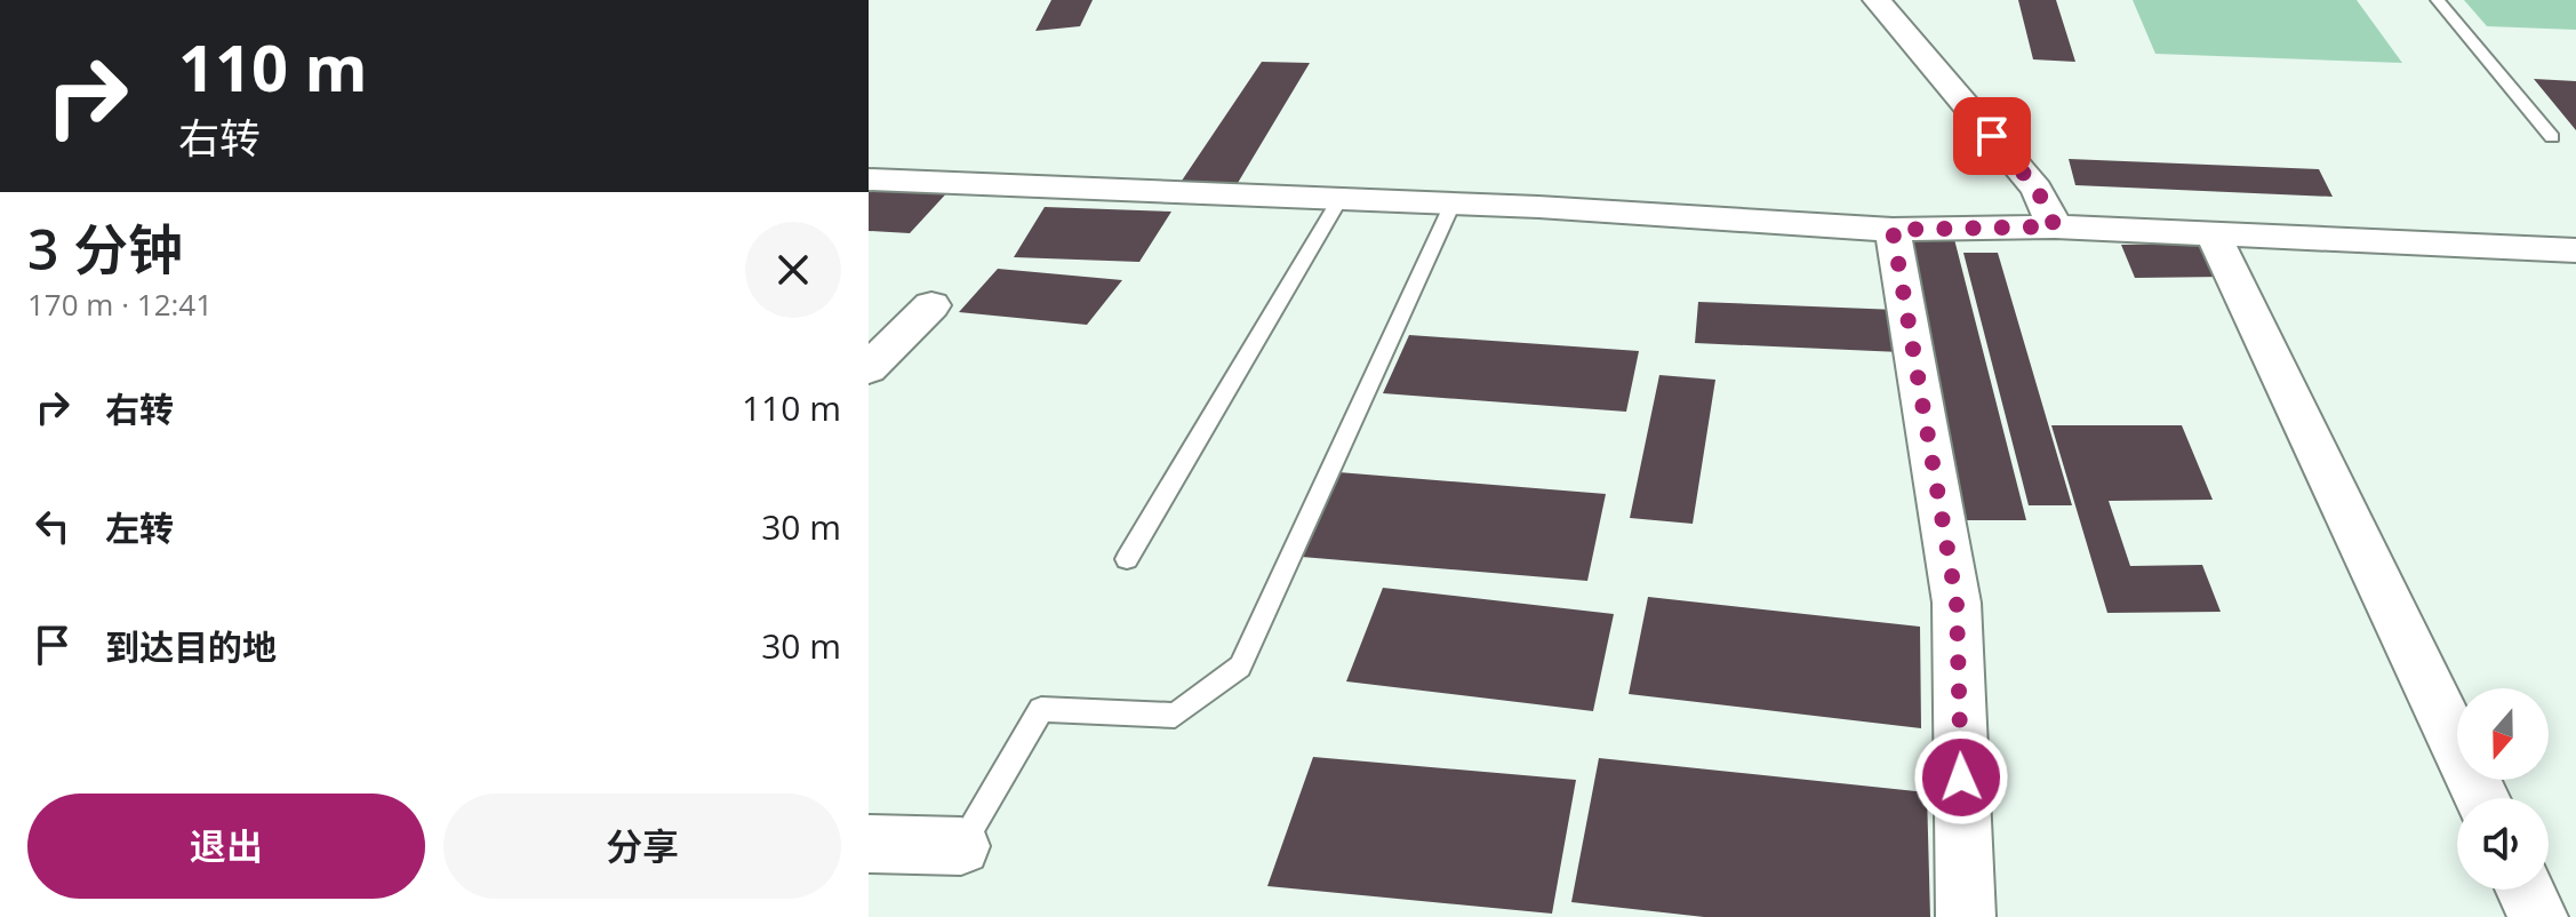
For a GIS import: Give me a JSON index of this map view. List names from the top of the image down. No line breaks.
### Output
{"north":"bottom","page":{"turn":["110 m","右转"],"heading":["3 分钟","170 m · 12:41"],"list":[{"name":"右转","value":"110 m"},{"name":"左转","value":"30 m"},{"name":"到达目的地","value":"30 m"}],"buttons":["退出","分享"]}}
